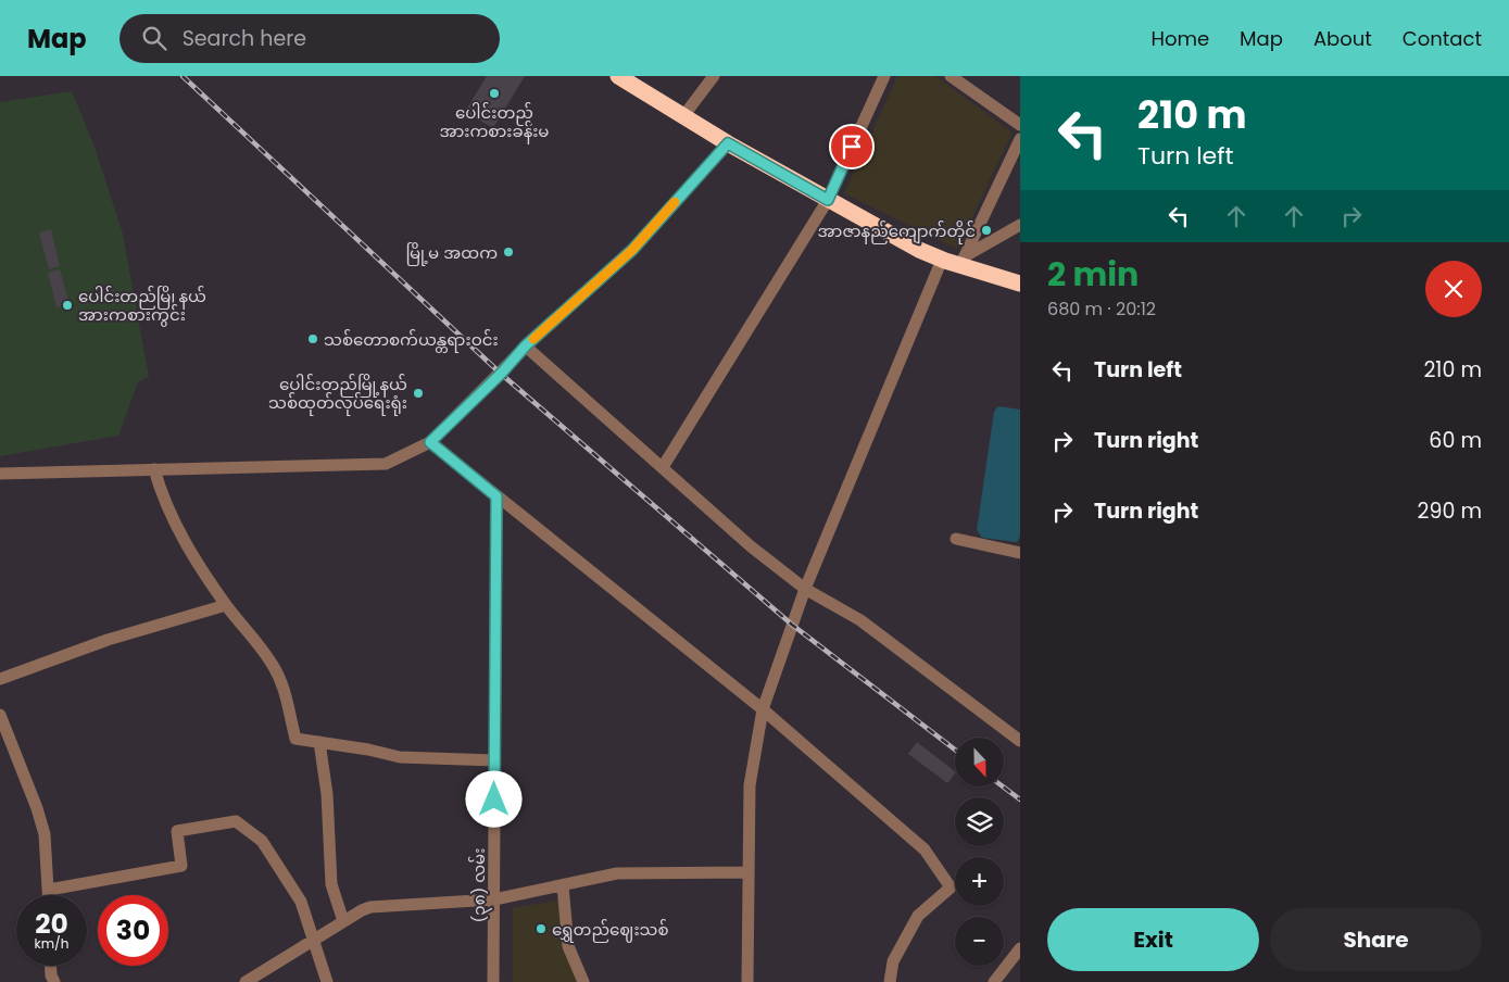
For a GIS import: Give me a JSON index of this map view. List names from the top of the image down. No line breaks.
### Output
{"streets":{"street":["(၃၈) လမ်း"]},"places":["ပေါင်းတည် အားကစားခန်းမ","အာဇာနည်ကျောက်တိုင်","မြို့မ အထက","‌ပေါင်းတည်မြို့နယ် အားကစားကွင်း","သစ်တောစက်ယန္တရားဝင်း","ပေါင်းတည်မြို့နယ် သစ်ထုတ်လုပ်ရေးရုံး","ရွှေတည်ဈေးသစ်"],"north":"bottom","page":{"header":"Map","search":"Search here","nav":["Home","Map","About","Contact"],"turn":["210 m","Turn left"],"heading":["2 min","680 m · 20:12"],"list":[{"name":"Turn left","value":"210 m"},{"name":"Turn right","value":"60 m"},{"name":"Turn right","value":"290 m"}],"map_buttons":["+","−"],"speed":"20 km/h","limit":"30","buttons":["Exit","Share"]}}
